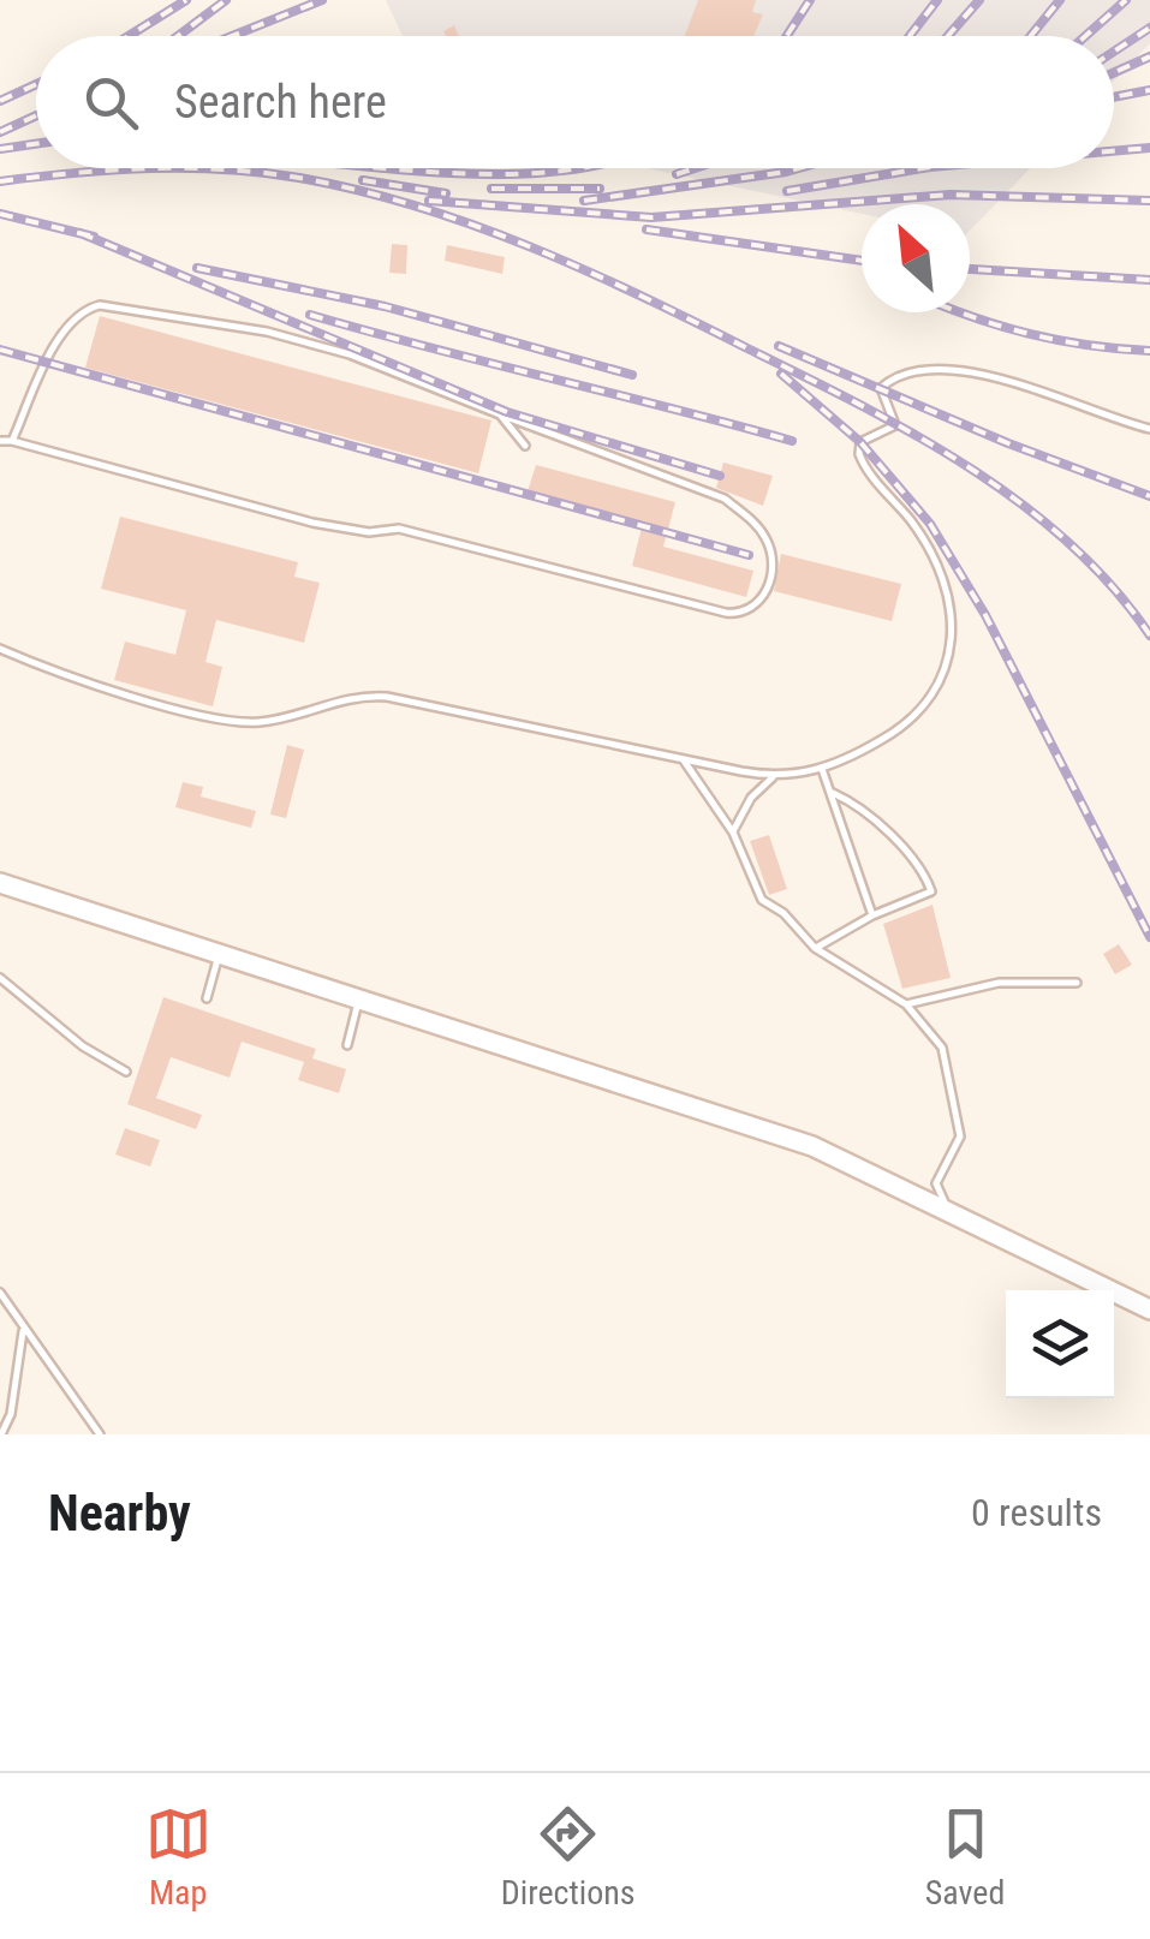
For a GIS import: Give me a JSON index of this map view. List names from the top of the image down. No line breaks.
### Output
{"north":"top left","page":{"search":"Search here","heading":["Nearby","0 results"],"nav":["Map","Directions","Saved"]}}
